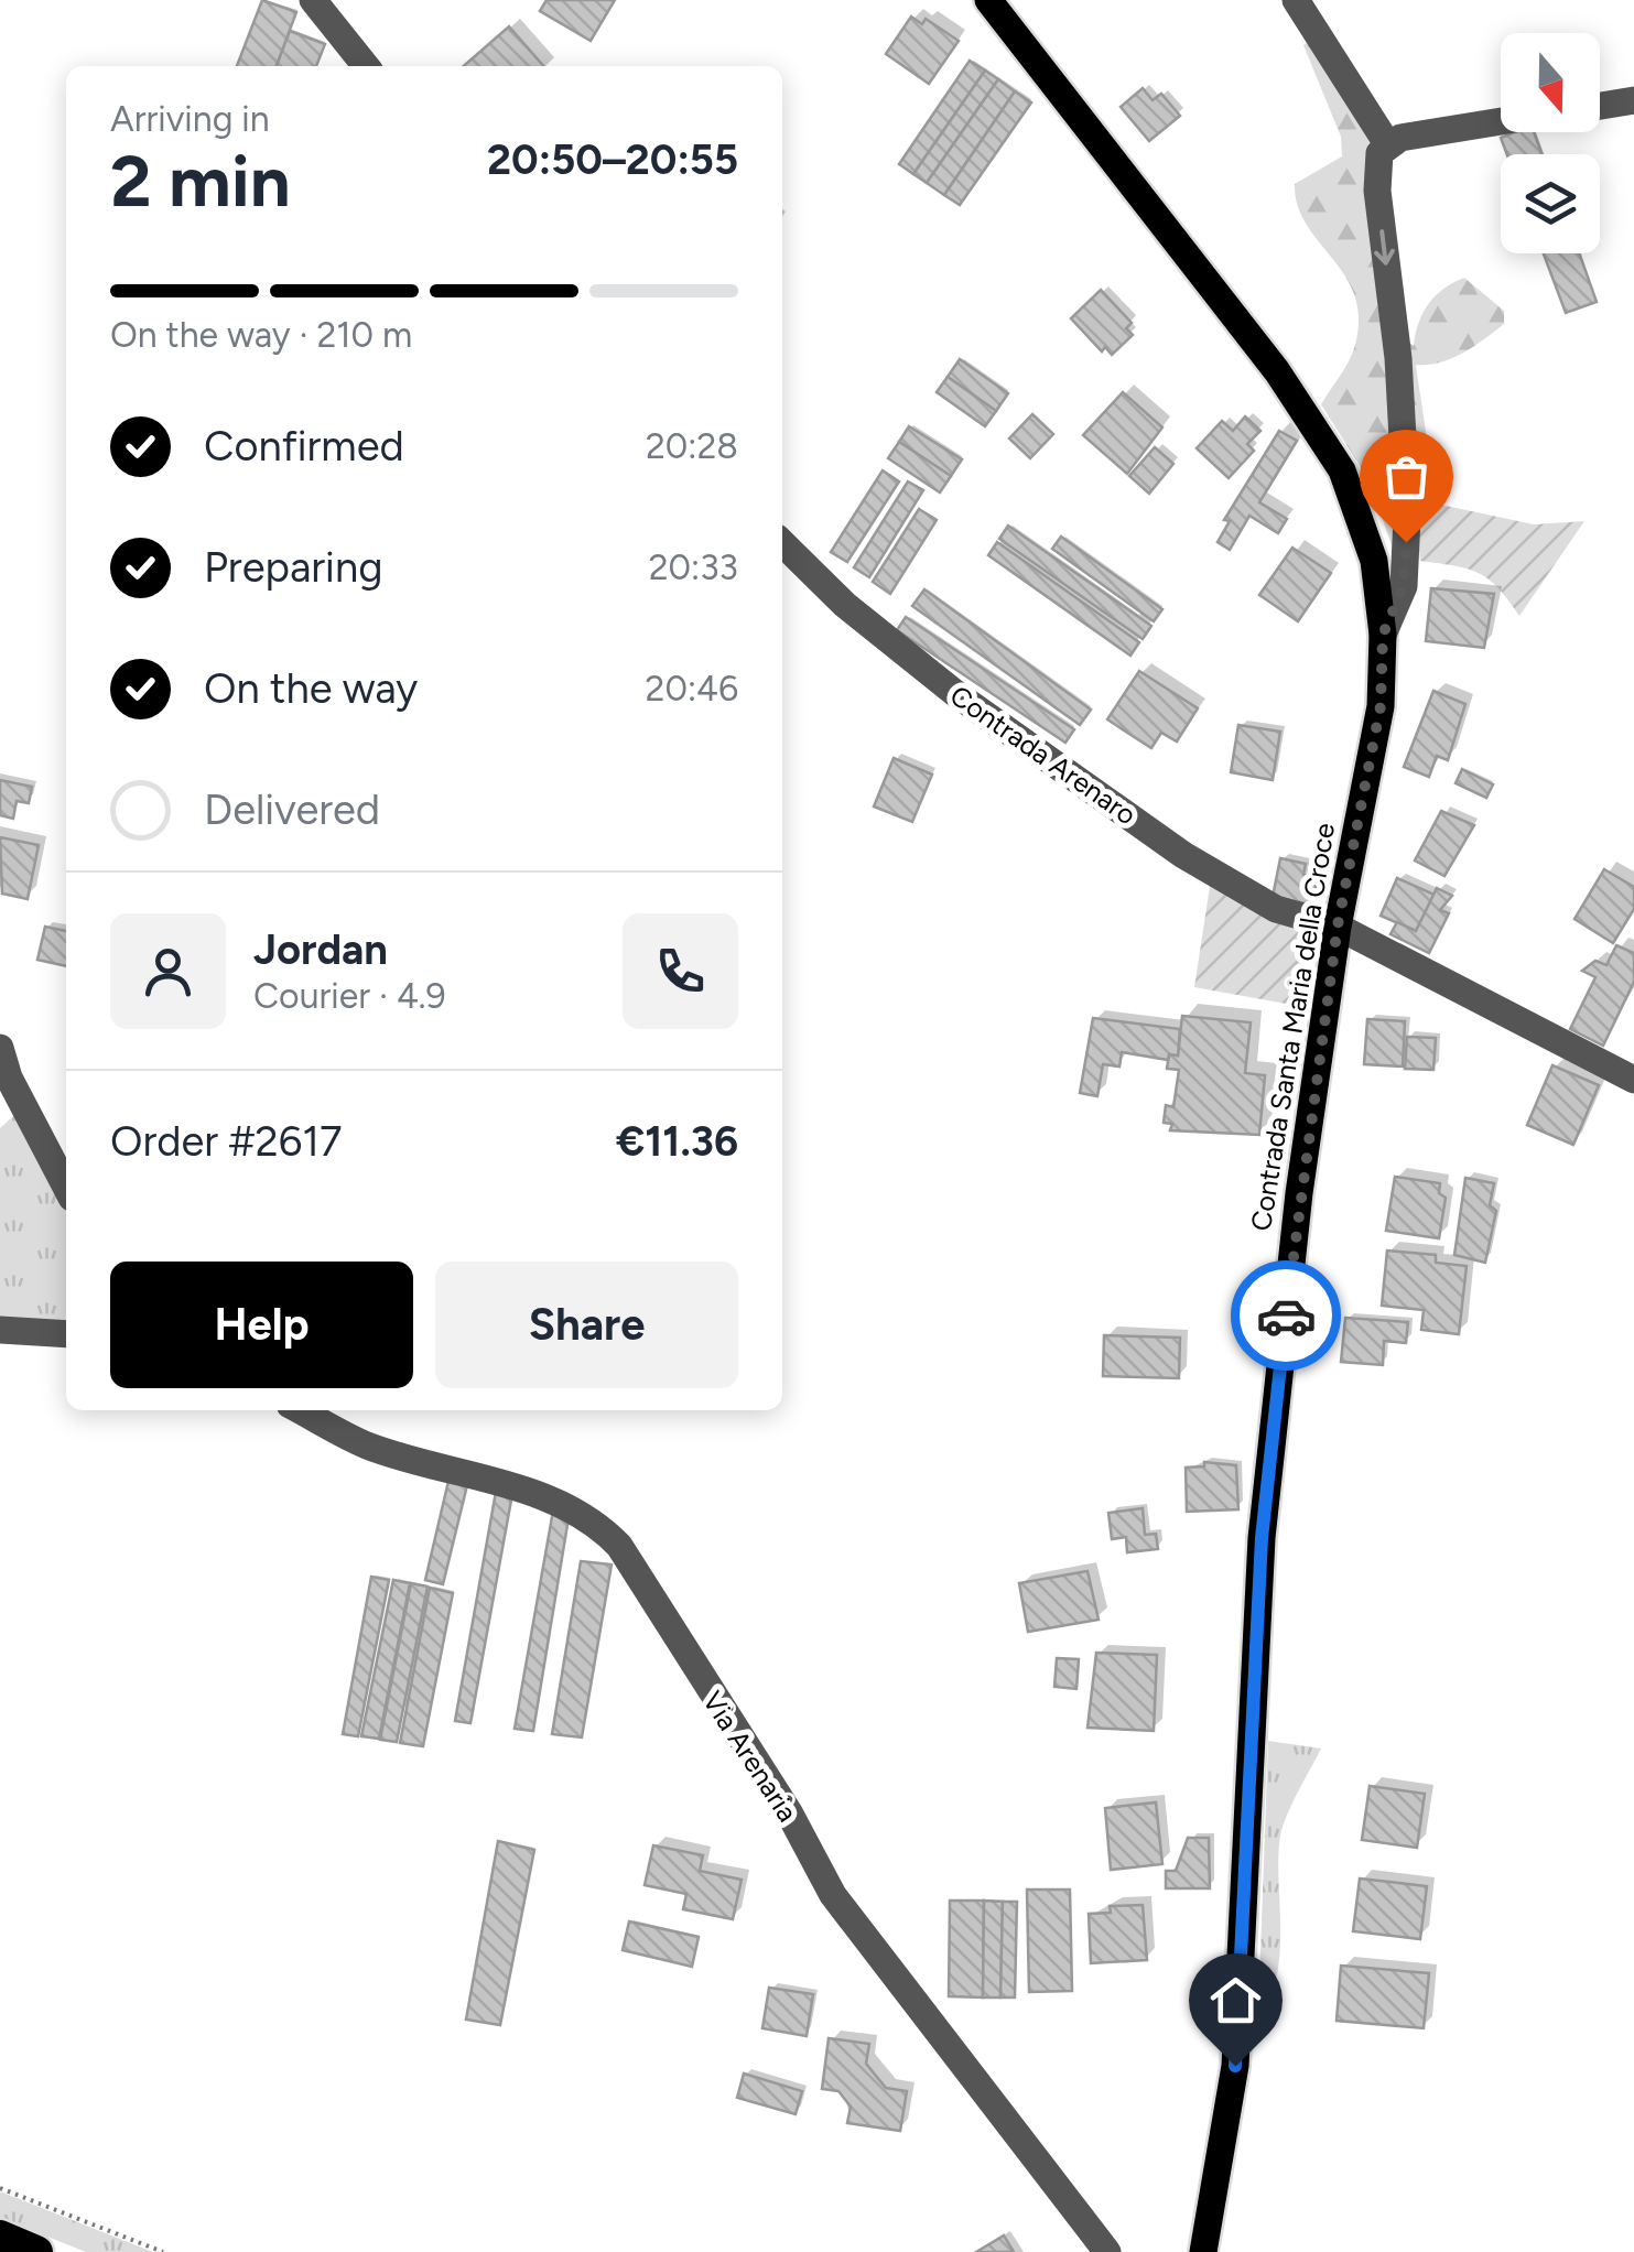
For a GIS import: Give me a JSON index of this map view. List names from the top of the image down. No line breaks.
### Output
{"streets":{"main road":["Contrada Santa Maria della Croce"],"street":["Contrada Arenaro","Via Arenaria"]},"crossings":[["Contrada Arenaro","Contrada Santa Maria della Croce"]],"north":"bottom","page":{"heading":["2 min","Arriving in","20:50–20:55"],"panel":["Jordan","Courier · 4.9","Order #2617","€11.36"],"bar":"On the way · 210 m","list":[["Confirmed","20:28"],["Preparing","20:33"],["On the way","20:46"],"Delivered"],"buttons":["Help","Share"]}}
